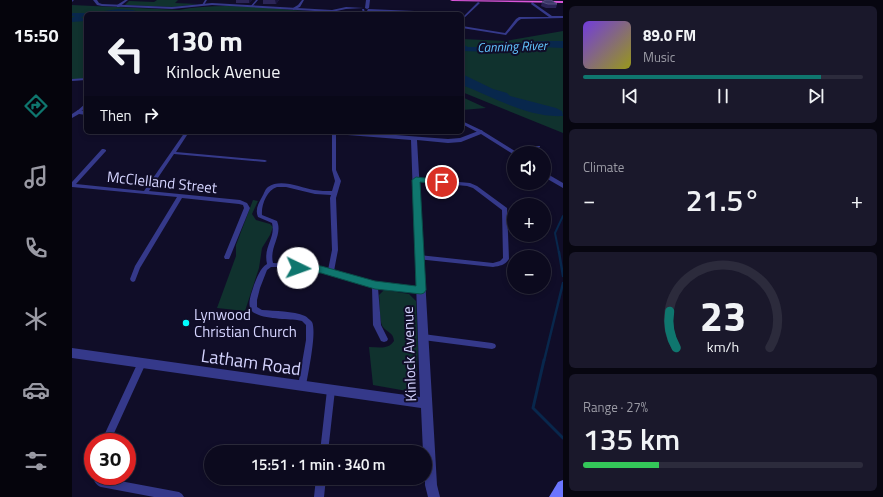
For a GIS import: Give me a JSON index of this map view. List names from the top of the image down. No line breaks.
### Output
{"streets":{"street":["McClelland Street","Kinlock Avenue","Latham Road"]},"crossings":[["Kinlock Avenue","Latham Road"]],"water":["Canning River"],"places":["Lynwood Christian Church"],"page":{"tabs":"15:50","turn":["130 m","Kinlock Avenue"],"song":["89.0 FM","Music"],"then":"Then","tile":["Climate",["Range · 27%","135 km"]],"map_buttons":["+","−"],"heat":["−","21.5°","+"],"limit":"30","trip":"15:51 · 1 min · 340 m","gauge":["23","km/h"]}}
